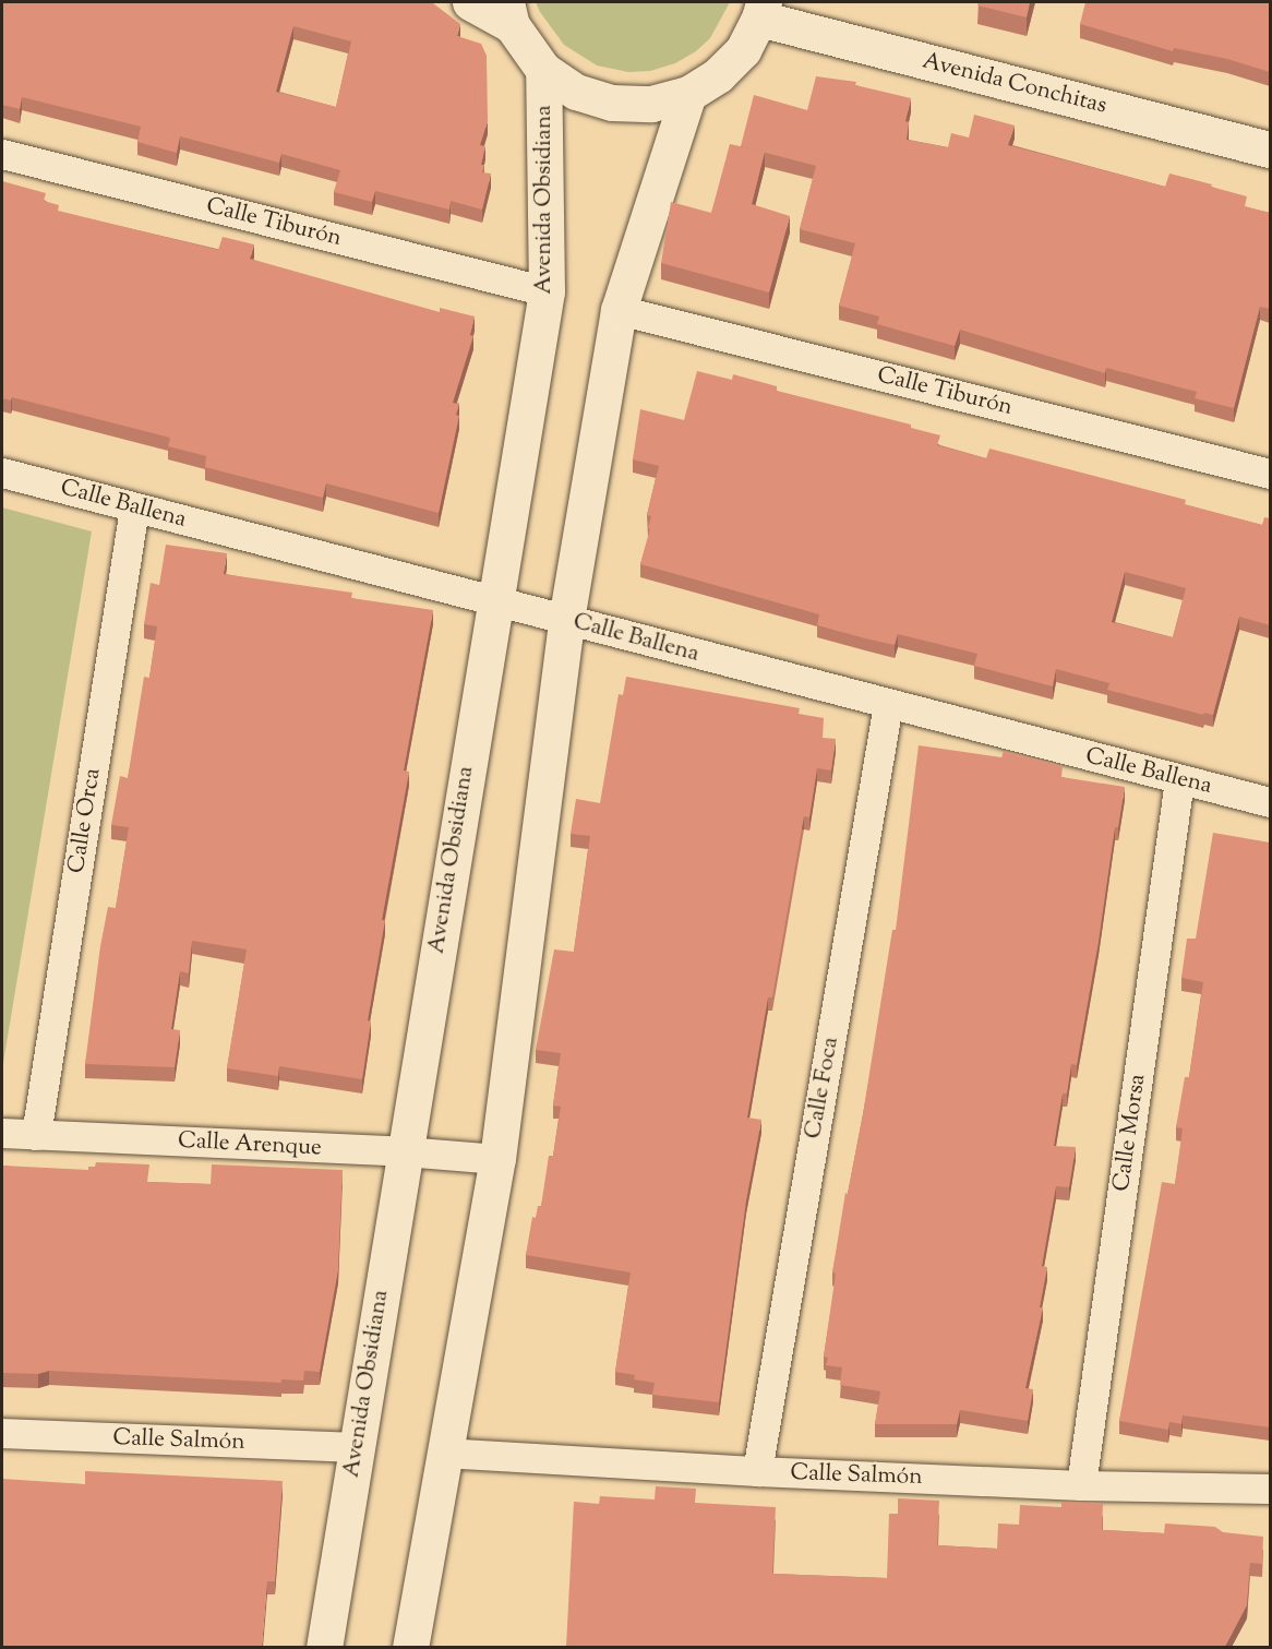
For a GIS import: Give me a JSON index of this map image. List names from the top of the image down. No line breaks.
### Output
{"streets":{"street":["Avenida Conchitas","Avenida Obsidiana","Calle Tiburón","Calle Ballena","Calle Orca","Calle Foca","Calle Morsa","Calle Arenque","Calle Salmón"]},"crossings":[["Avenida Obsidiana","Calle Tiburón"],["Avenida Obsidiana","Calle Ballena"],["Avenida Obsidiana","Calle Arenque"],["Avenida Obsidiana","Calle Salmón"],["Calle Ballena","Calle Orca"],["Calle Ballena","Calle Foca"],["Calle Ballena","Calle Morsa"],["Calle Orca","Calle Arenque"],["Calle Foca","Calle Salmón"],["Calle Morsa","Calle Salmón"]]}
